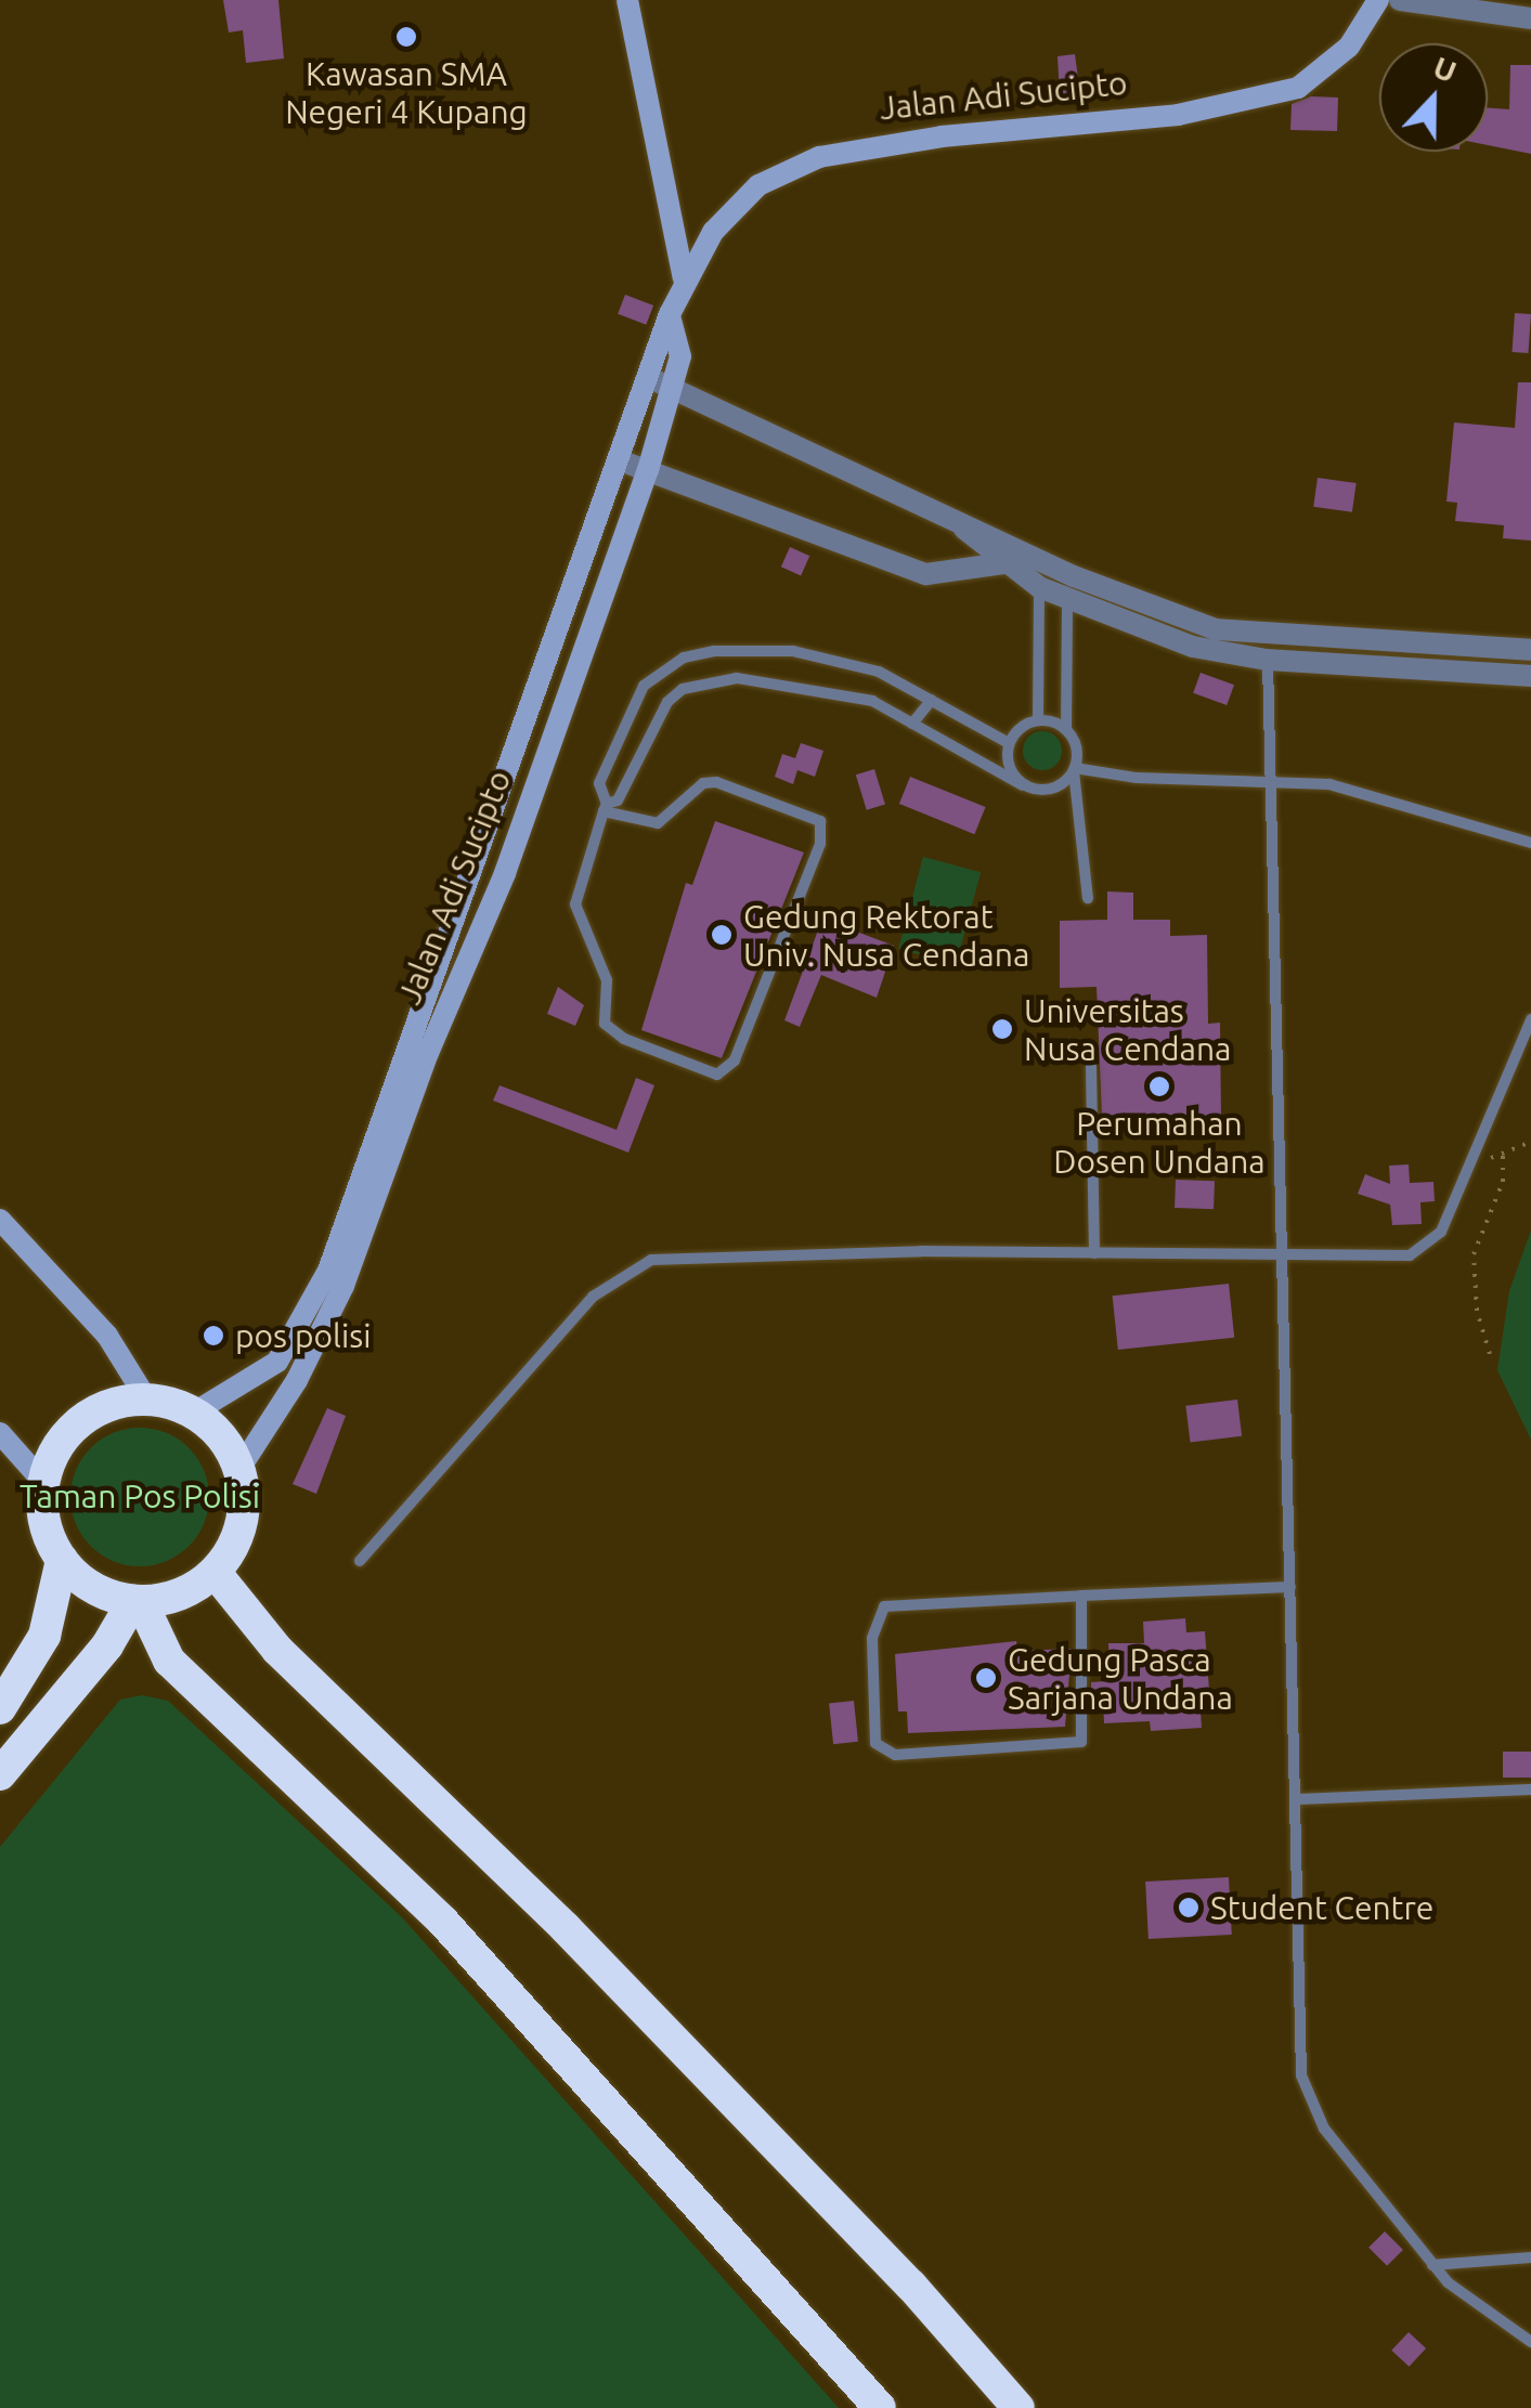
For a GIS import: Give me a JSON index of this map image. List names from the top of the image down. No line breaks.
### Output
{"streets":{"main road":["Jalan Adi Sucipto"]},"parks":["Taman Pos Polisi"],"places":["Kawasan SMA Negeri 4 Kupang","Gedung Rektorat Univ. Nusa Cendana","Universitas Nusa Cendana","Perumahan Dosen Undana","pos polisi","Gedung Pasca Sarjana Undana","Student Centre"],"north":"top"}
